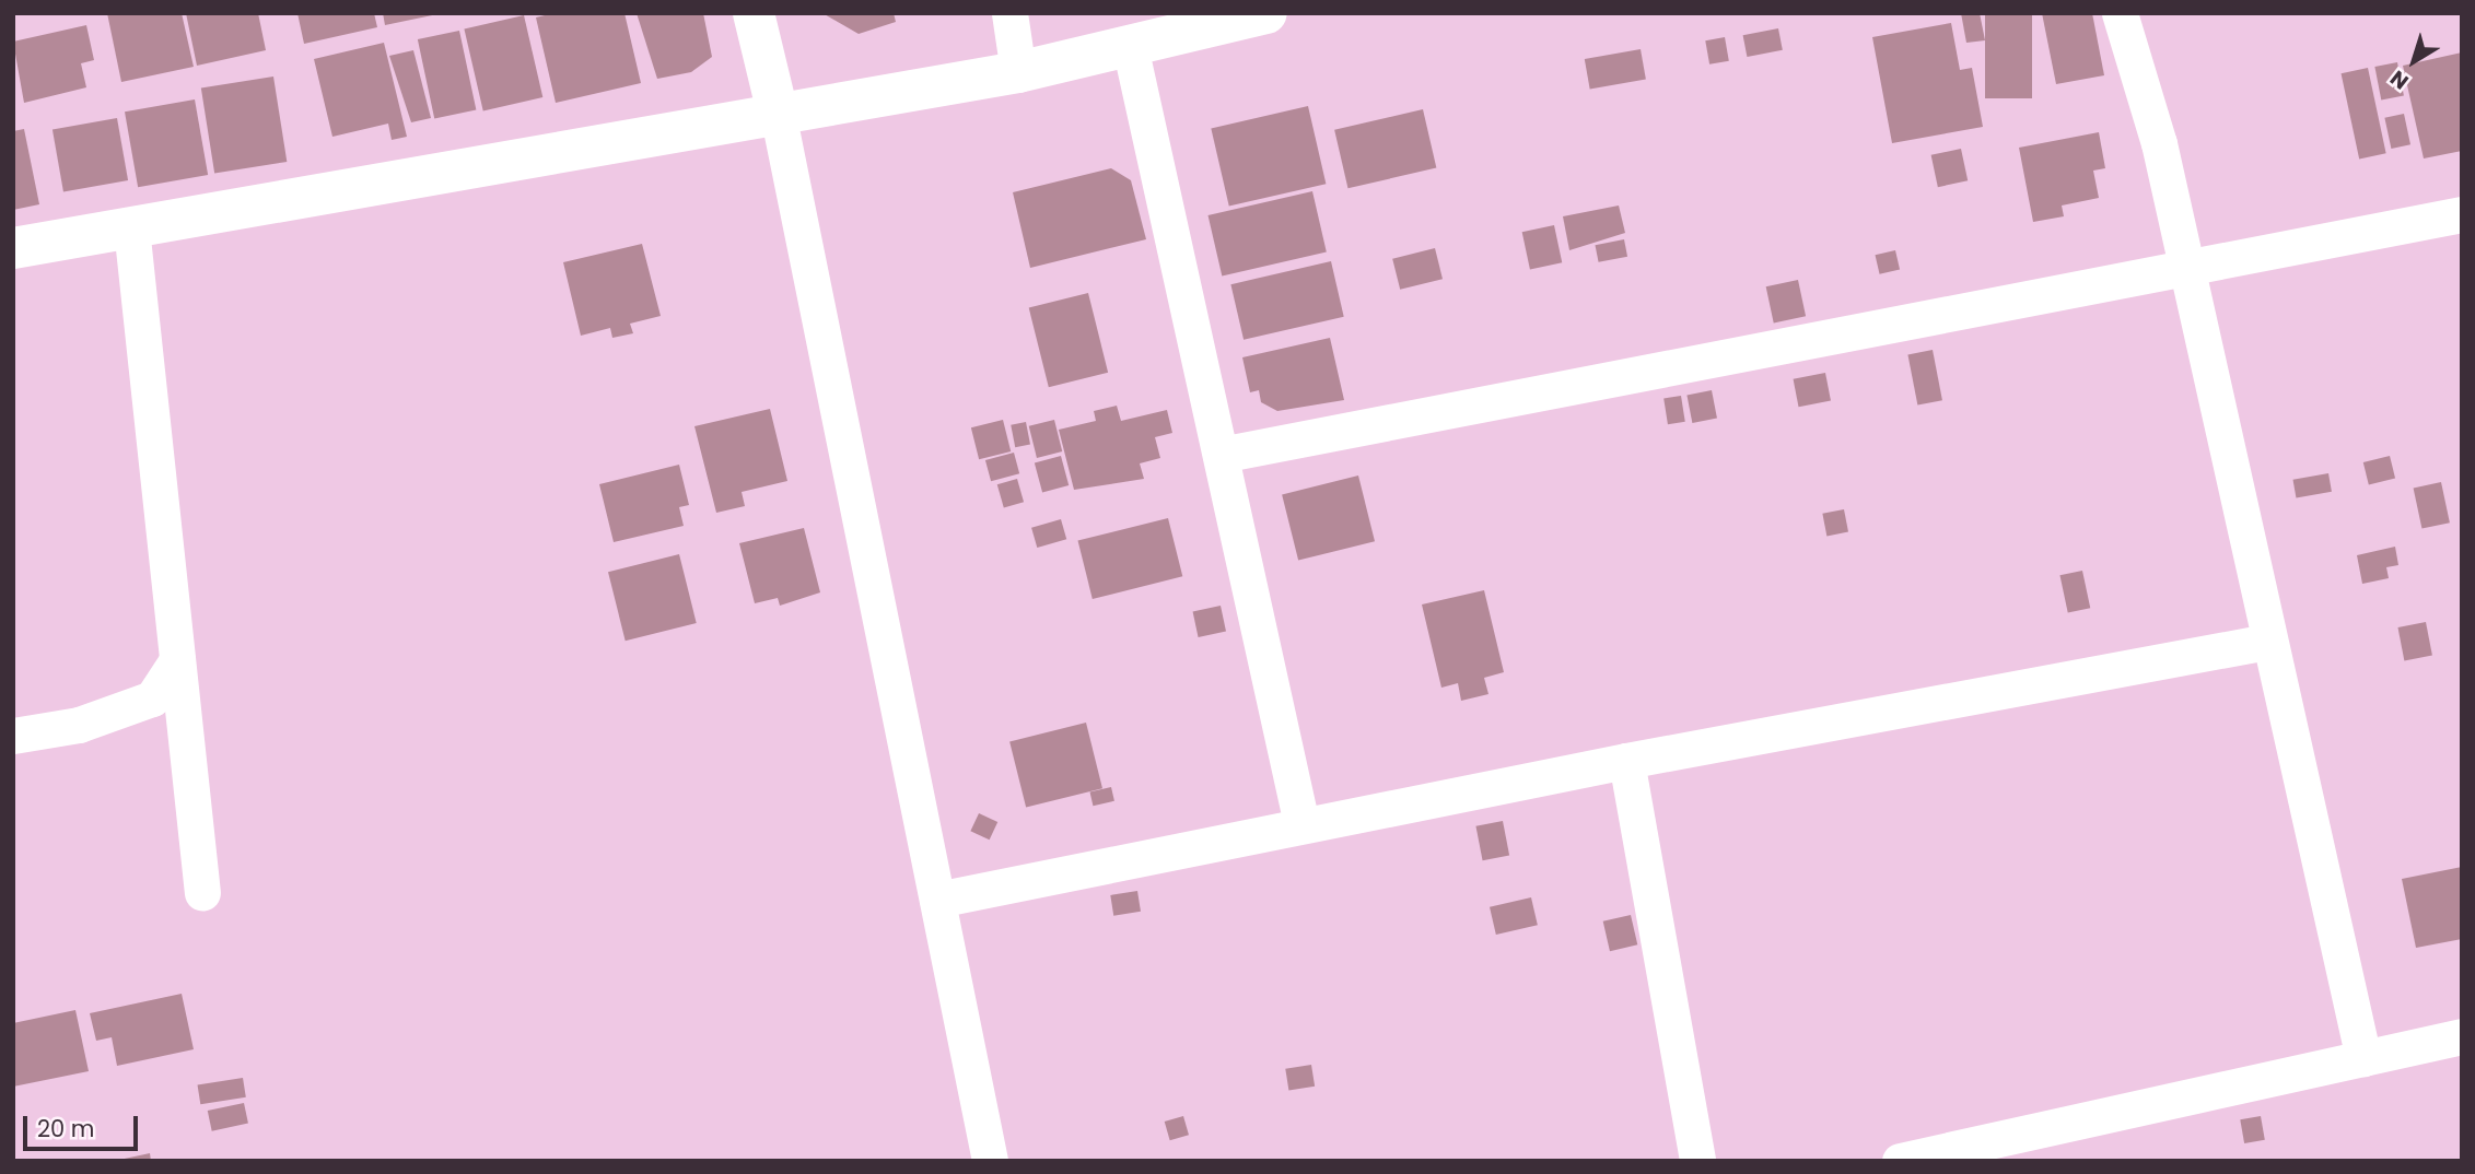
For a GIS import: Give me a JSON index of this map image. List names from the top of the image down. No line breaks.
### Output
{"scale_bar":"20 m","north":"bottom left"}
